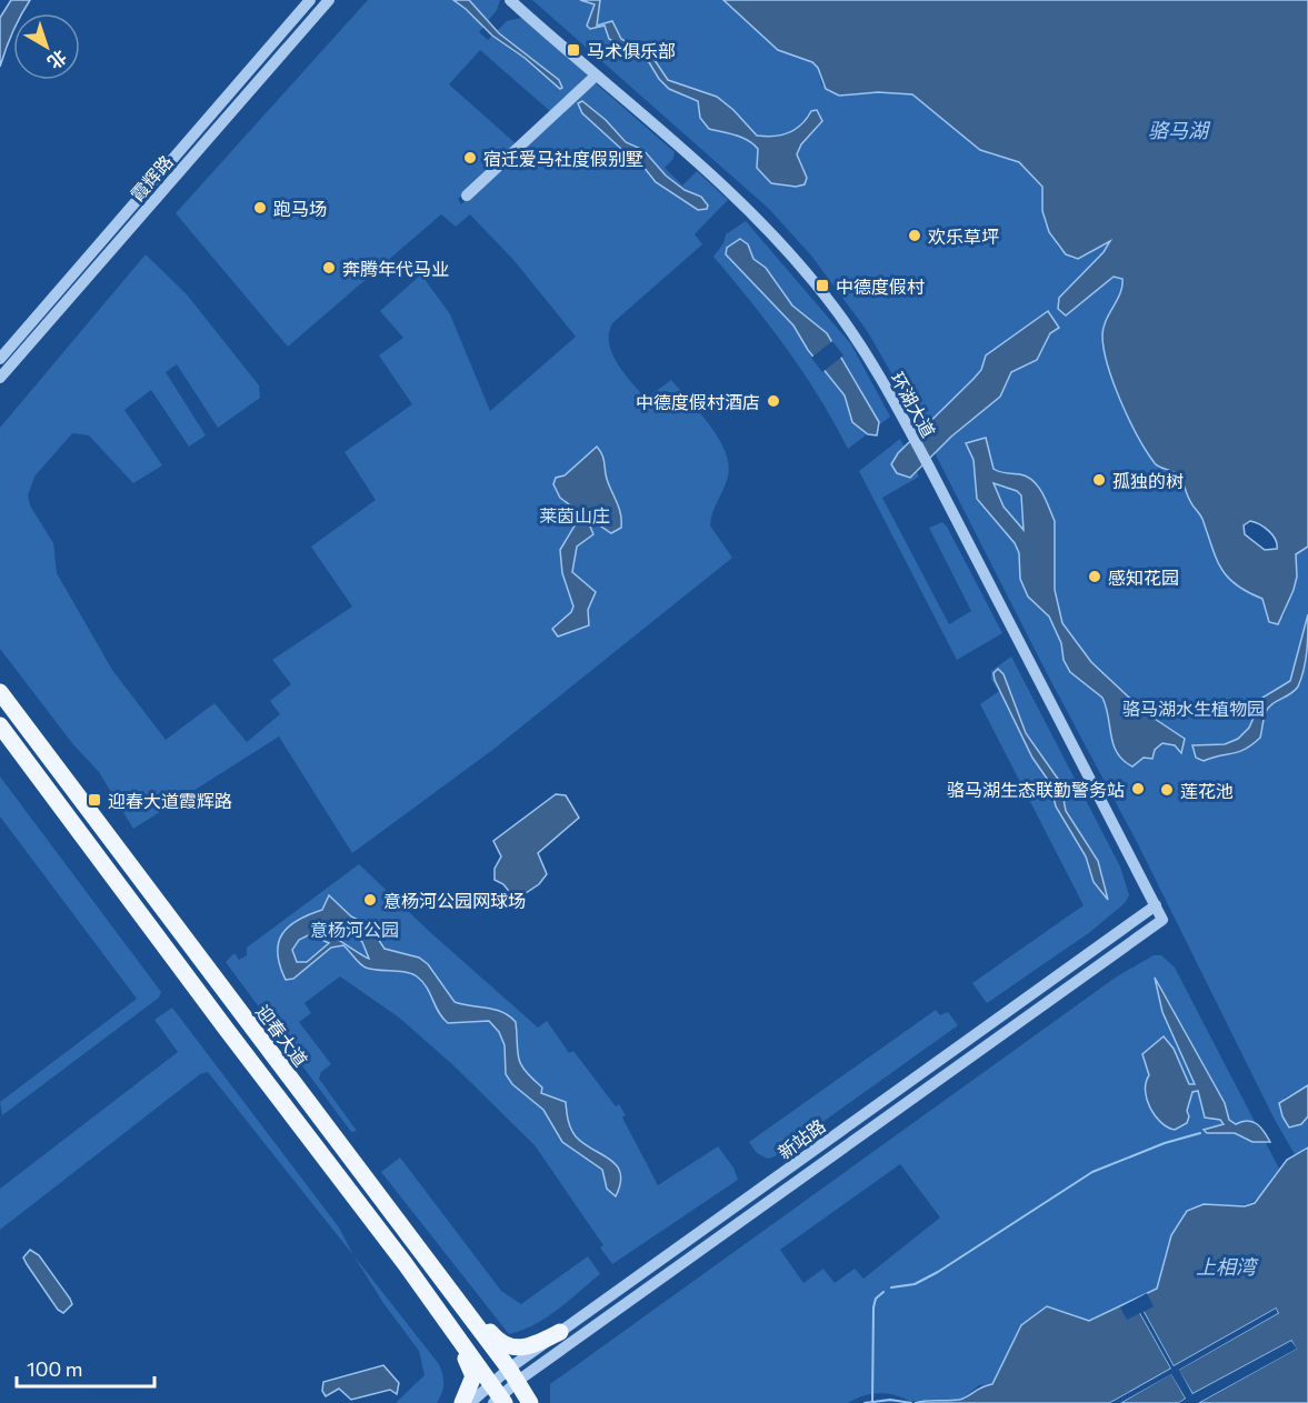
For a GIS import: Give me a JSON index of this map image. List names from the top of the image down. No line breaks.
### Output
{"streets":{"main road":["迎春大道"],"street":["霞辉路","环湖大道","新站路"]},"crossings":[["环湖大道","新站路"],["迎春大道","新站路"]],"water":["骆马湖","上相湾"],"parks":["莱茵山庄","骆马湖水生植物园","意杨河公园"],"places":{"transit":["马术俱乐部","中德度假村","迎春大道霞辉路"],"other":["宿迁爱马社度假别墅","跑马场","欢乐草坪","奔腾年代马业","中德度假村酒店","孤独的树","感知花园","骆马湖生态联勤警务站","莲花池","意杨河公园网球场"]},"scale_bar":"100 m","north":"bottom right"}
